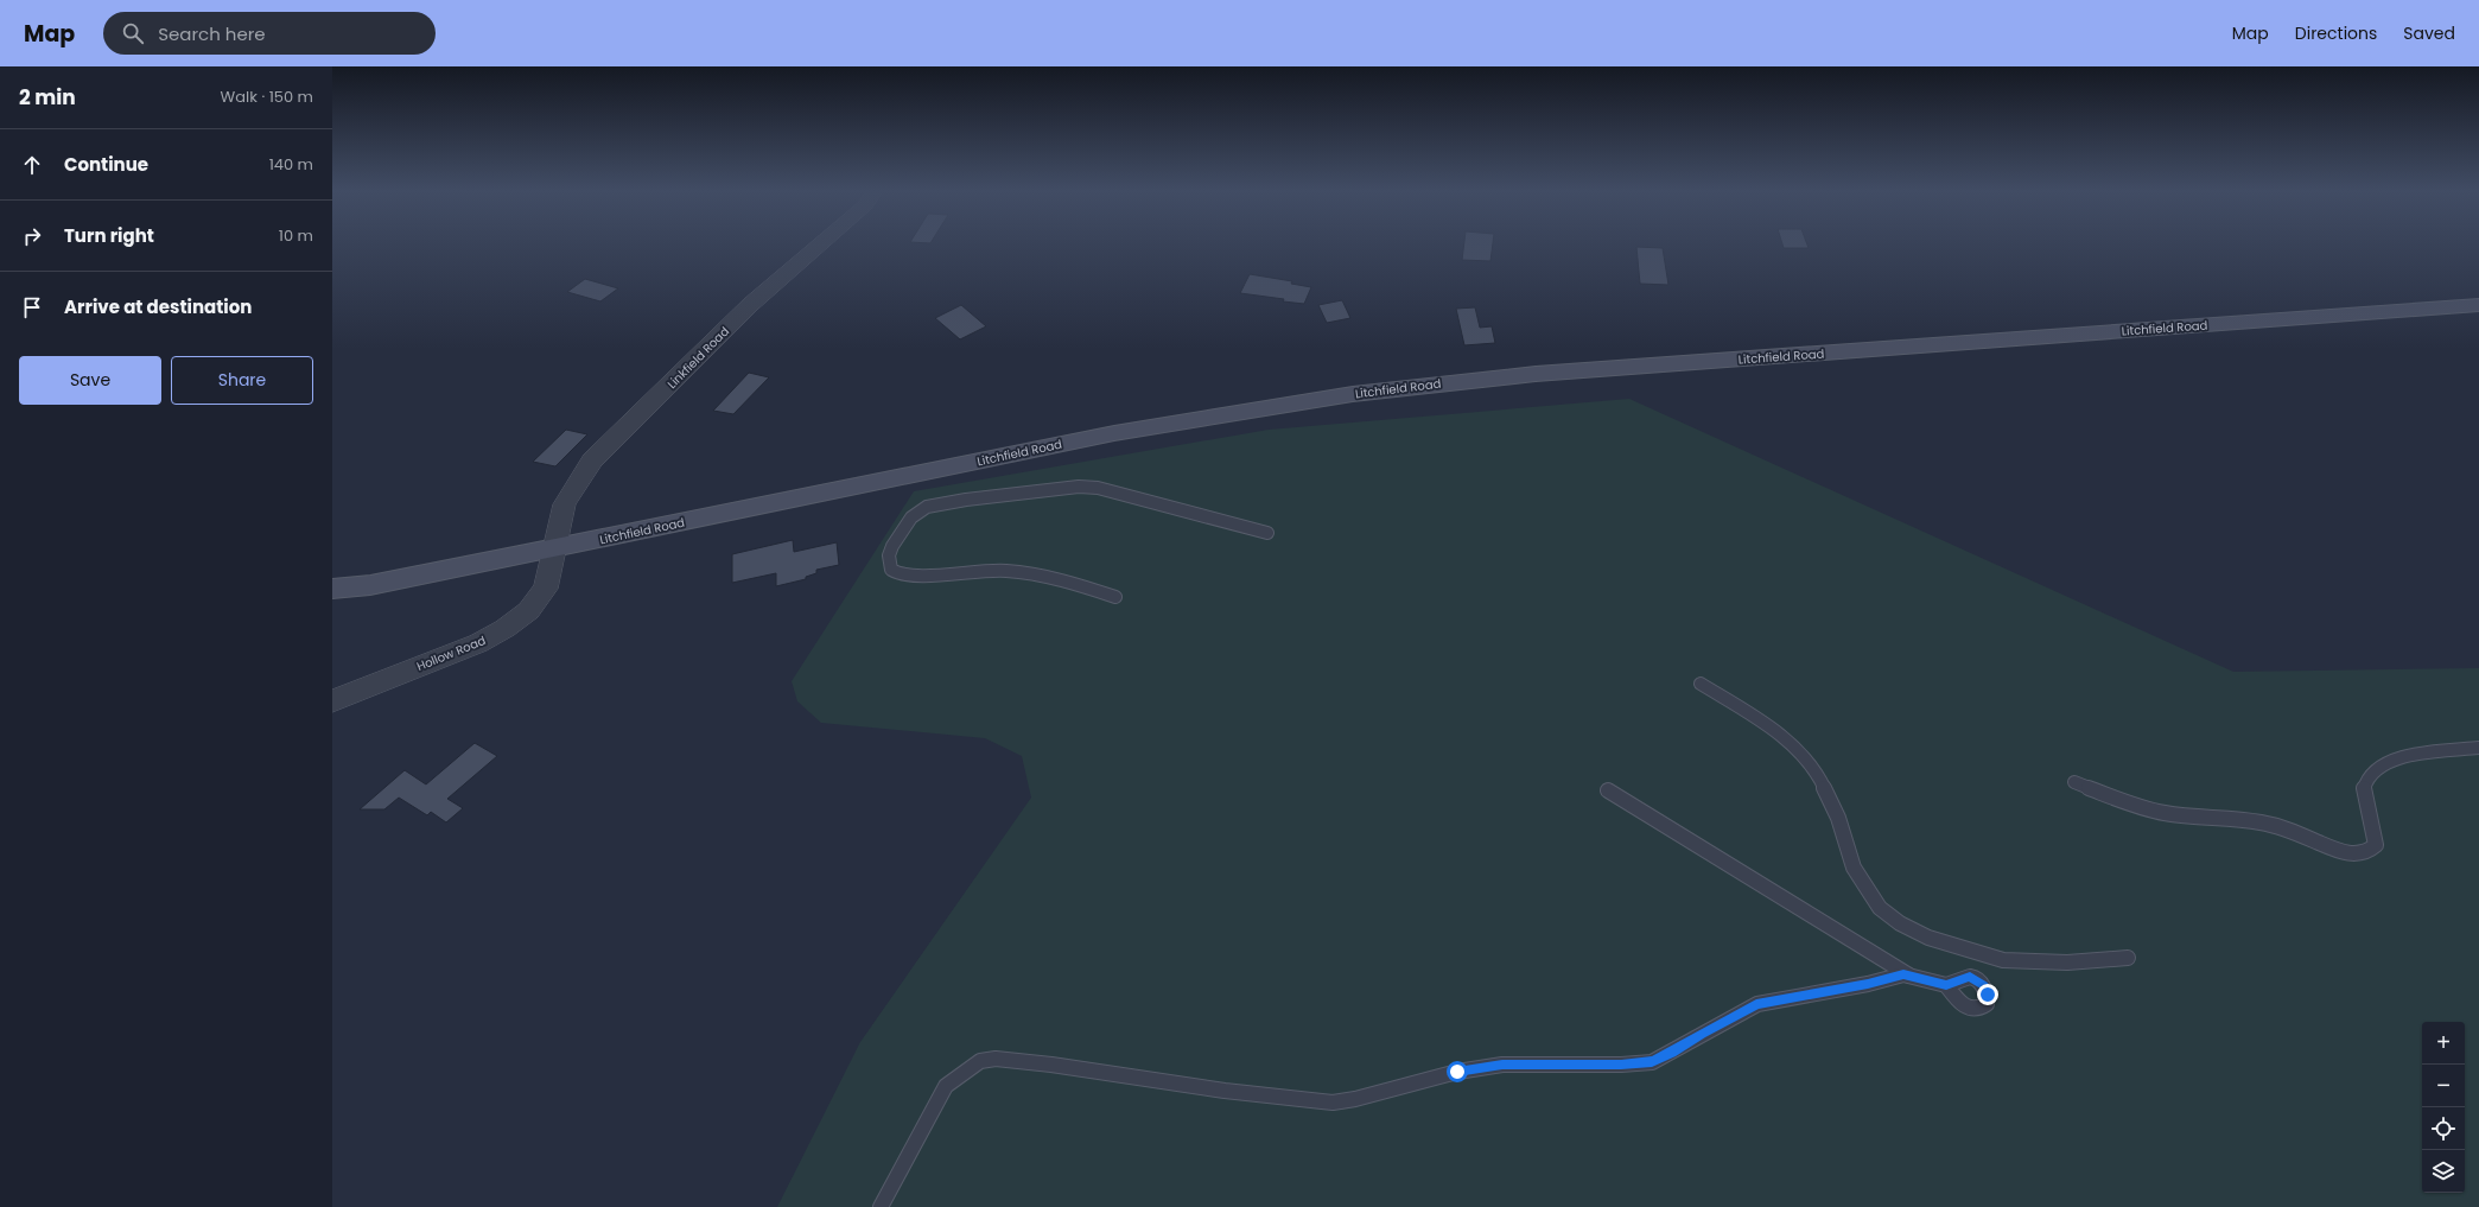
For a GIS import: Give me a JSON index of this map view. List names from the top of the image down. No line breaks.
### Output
{"streets":{"main road":["Litchfield Road"],"street":["Linkfield Road","Hollow Road"]},"crossings":[["Litchfield Road","Linkfield Road"],["Litchfield Road","Hollow Road"],["Linkfield Road","Hollow Road"]],"page":{"header":"Map","search":"Search here","nav":["Map","Directions","Saved"],"heading":["2 min","Walk · 150 m"],"list":[["Continue","140 m"],["Turn right","10 m"],"Arrive at destination"],"buttons":["Save","Share"],"map_buttons":["+","−"]}}
